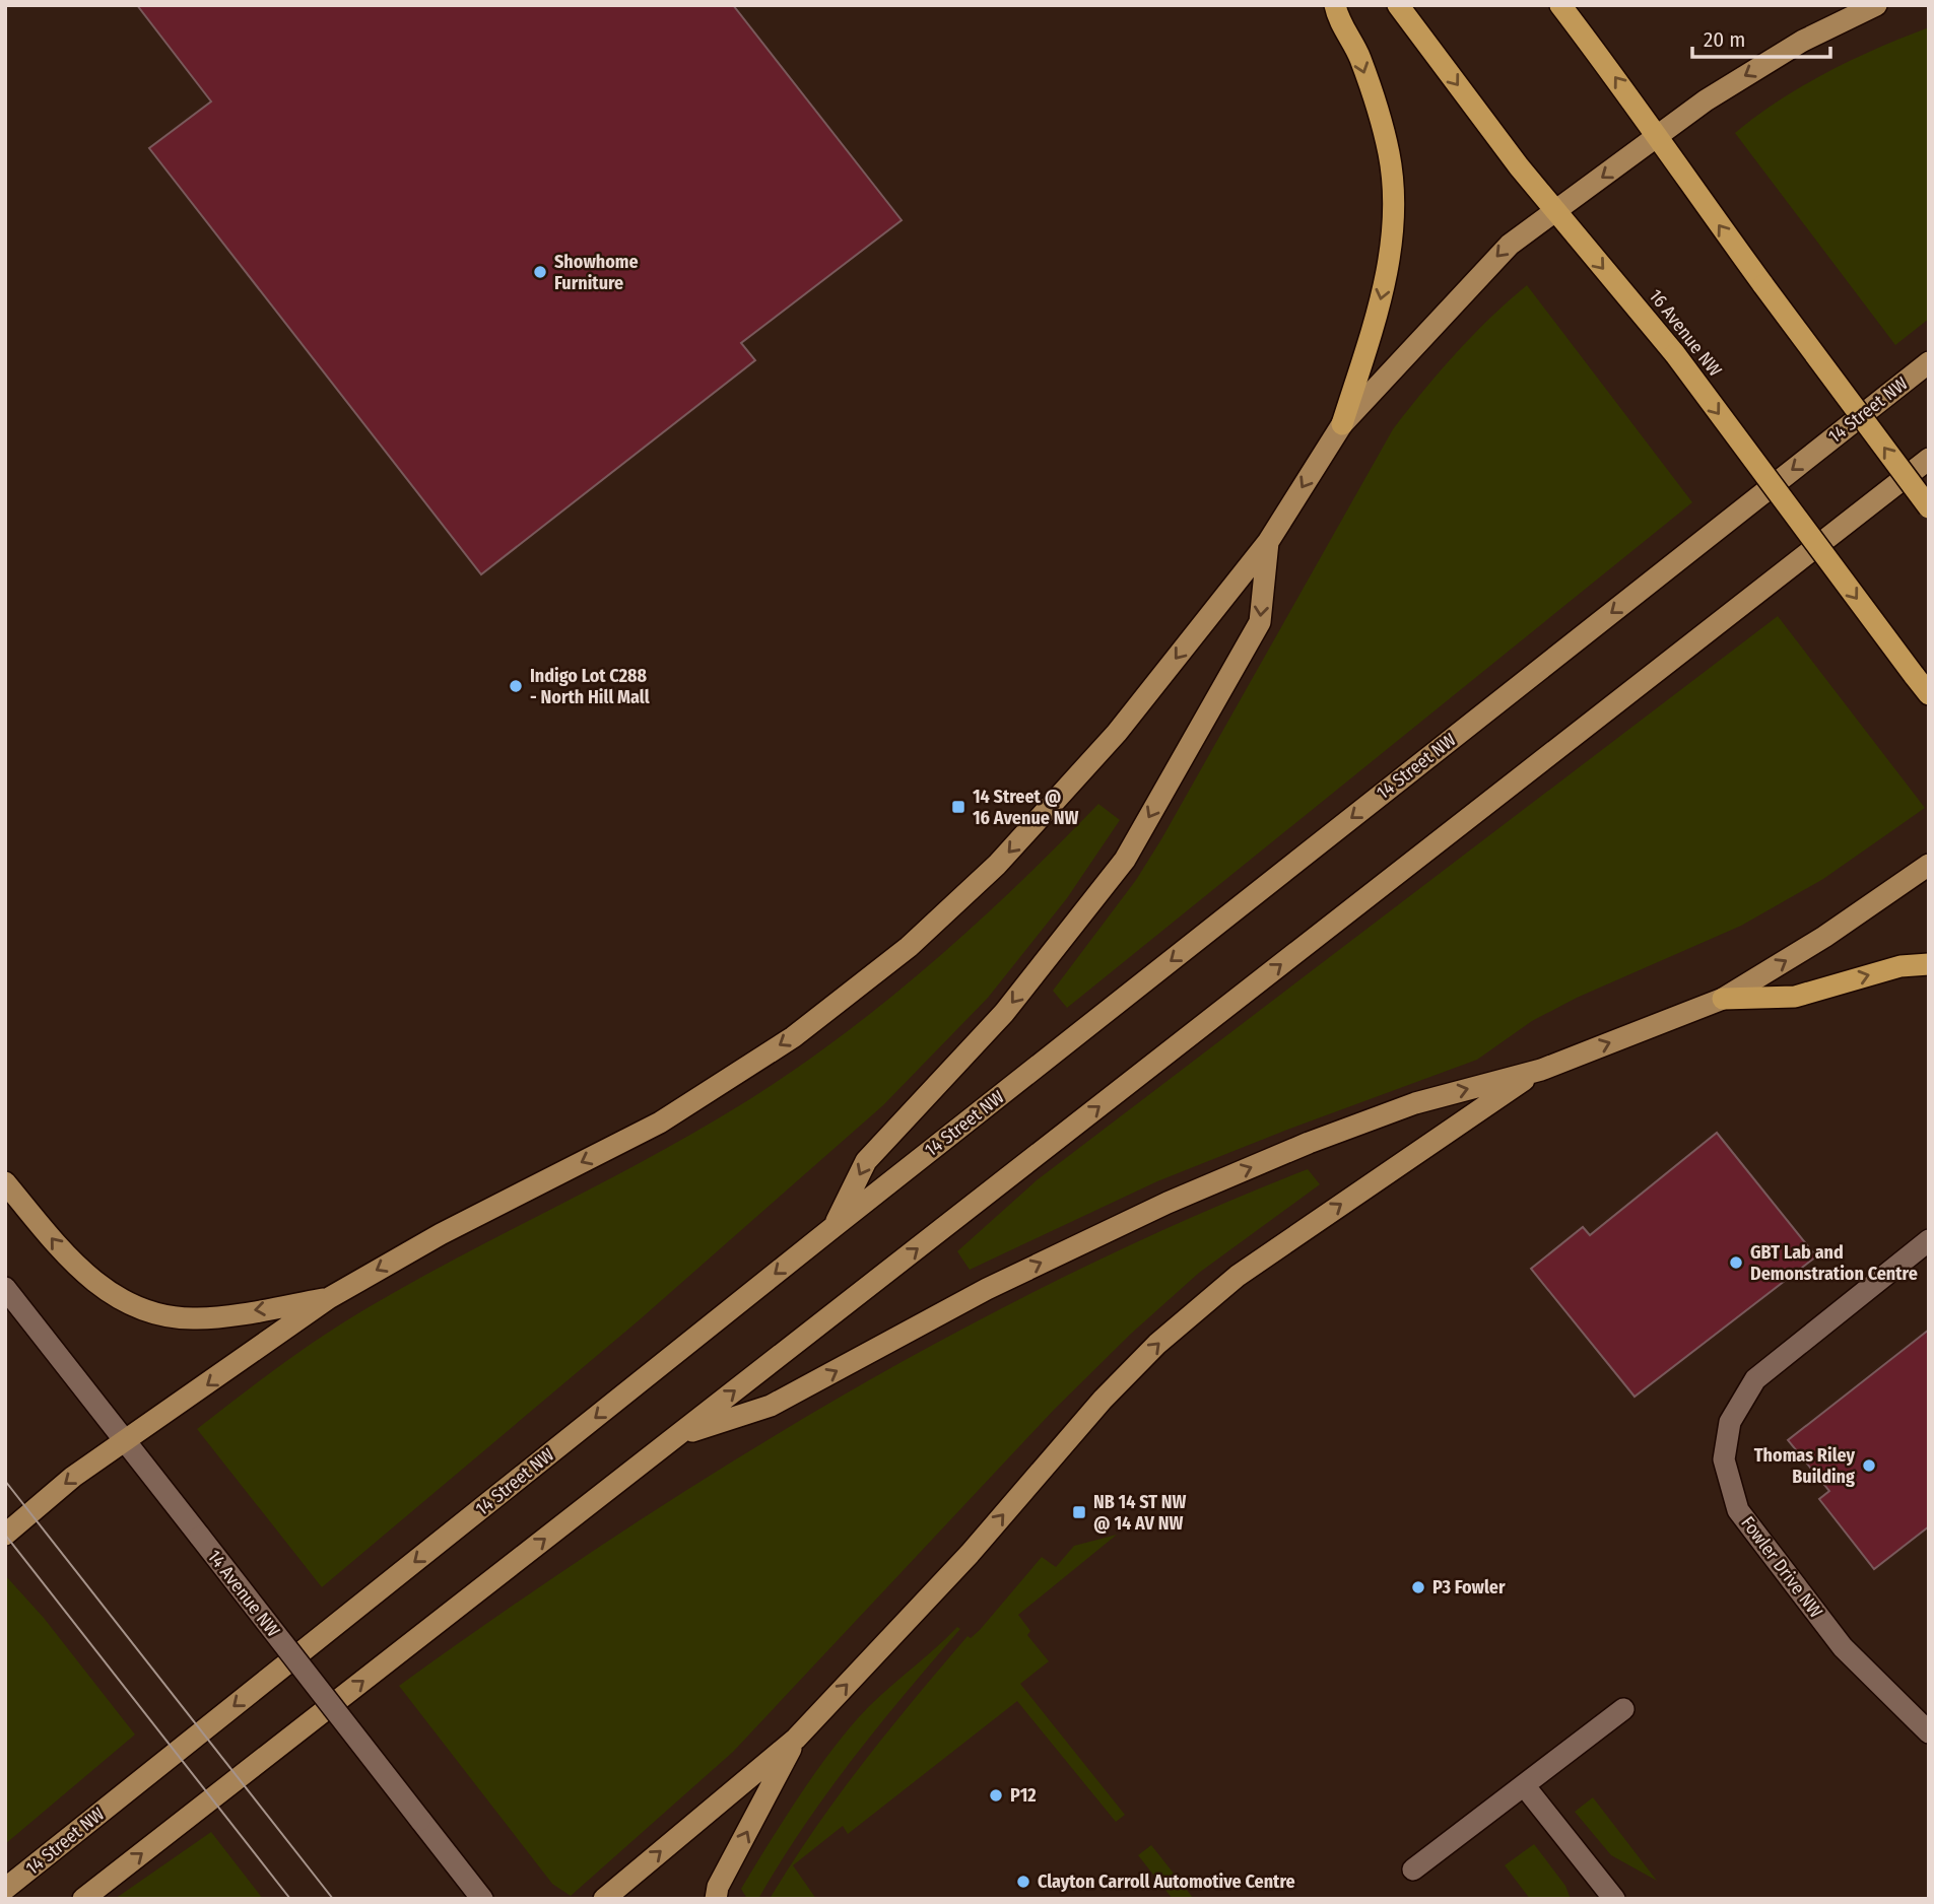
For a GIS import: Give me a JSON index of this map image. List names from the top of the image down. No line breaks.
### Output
{"streets":{"highway":["16 Avenue NW"],"main road":["14 Street NW"],"street":["Fowler Drive NW","14 Avenue NW"]},"places":{"other":["Showhome Furniture","Indigo Lot C288 - North Hill Mall","GBT Lab and Demonstration Centre","Thomas Riley Building","P3 Fowler","P12","Clayton Carroll Automotive Centre"],"transit":["14 Street @ 16 Avenue NW","NB 14 ST NW @ 14 AV NW"]},"scale_bar":"20 m"}
